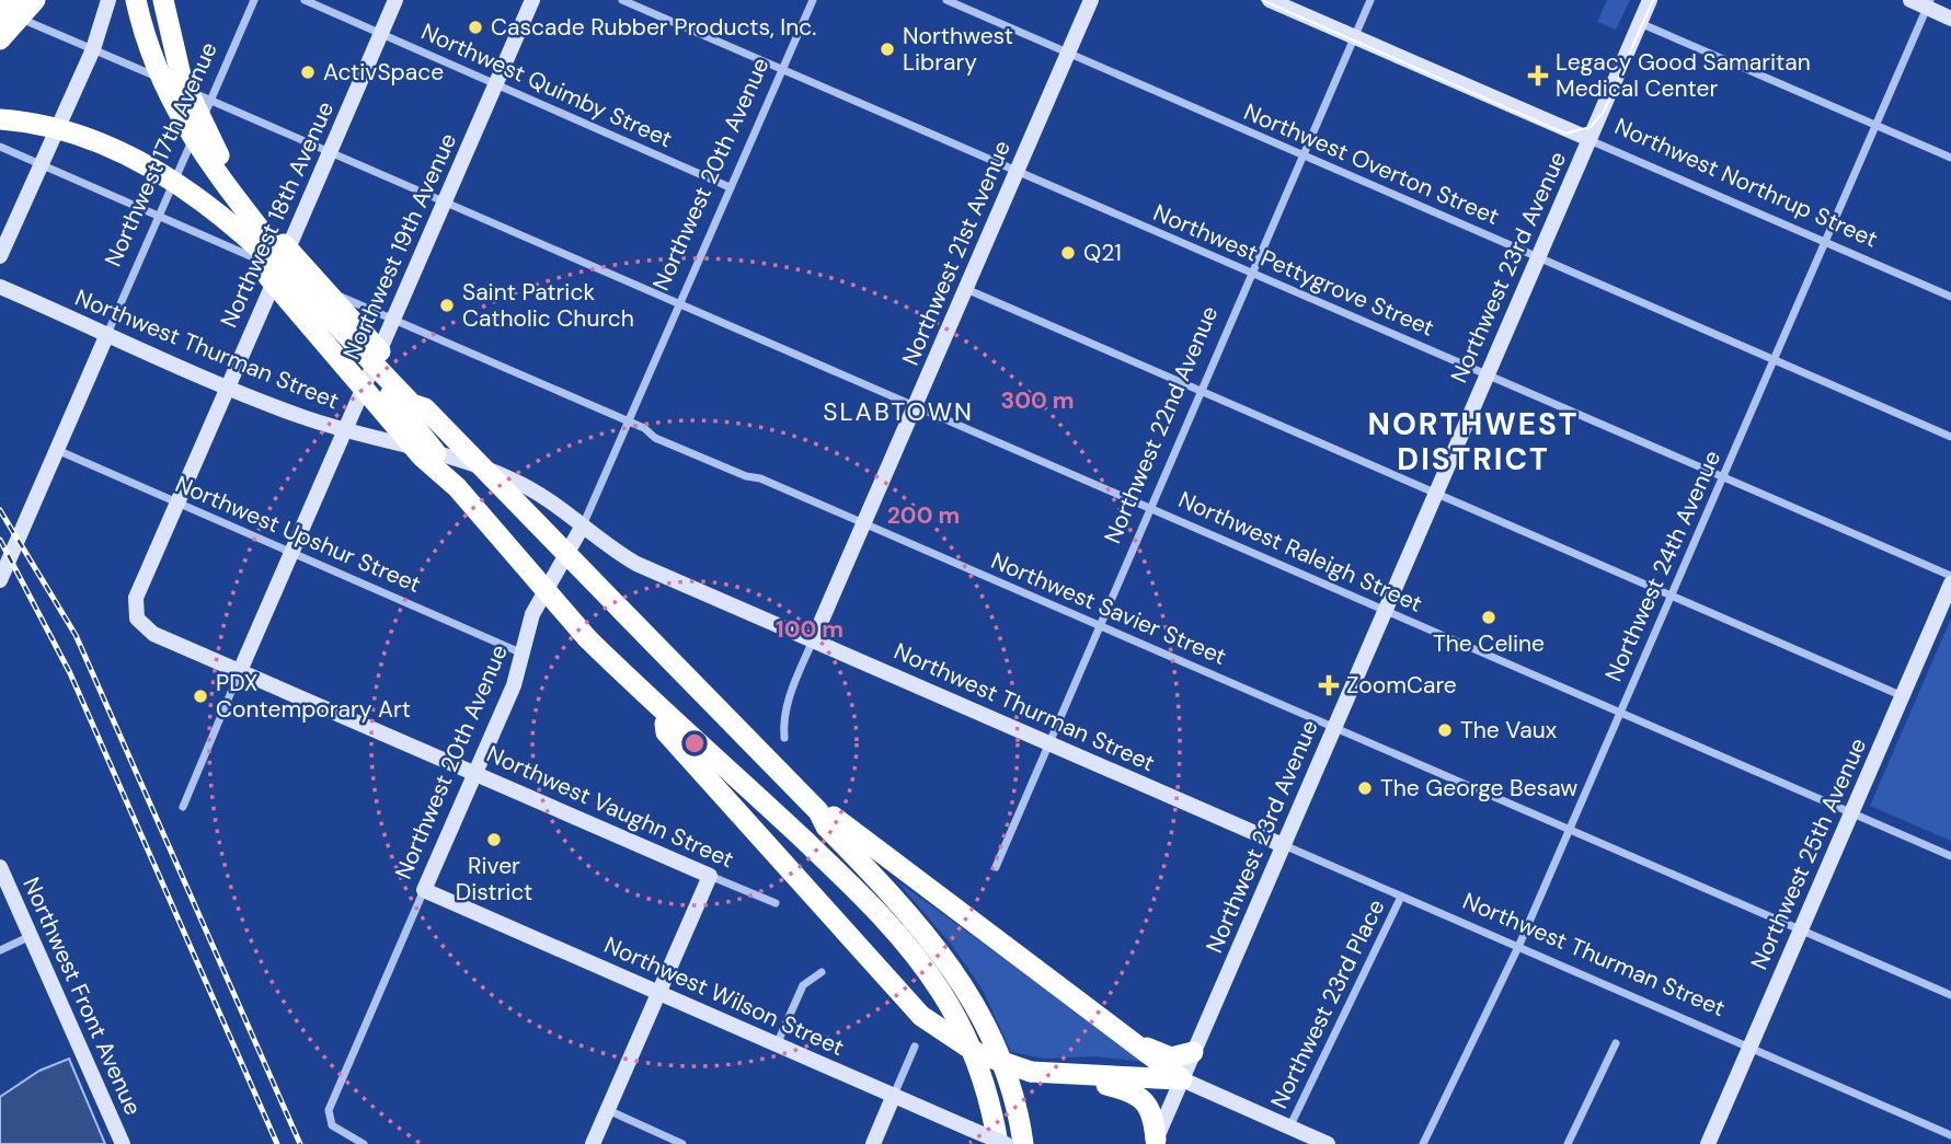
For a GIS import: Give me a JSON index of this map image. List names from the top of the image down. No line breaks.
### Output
{"streets":{"street":["Northwest Quimby Street","Northwest 17th Avenue","Northwest Overton Street","Northwest 20th Avenue","Northwest Northrup Street","Northwest 18th Avenue","Northwest 19th Avenue","Northwest 21st Avenue","Northwest 23rd Avenue","Northwest Pettygrove Street","Northwest Thurman Street","Northwest 22nd Avenue","Northwest Upshur Street","Northwest Raleigh Street","Northwest 24th Avenue","Northwest Savier Street","Northwest Vaughn Street","Northwest 25th Avenue","Northwest Front Avenue","Northwest Wilson Street","Northwest 23rd Place"]},"crossings":[["Northwest Quimby Street","Northwest 20th Avenue"],["Northwest Quimby Street","Northwest 18th Avenue"],["Northwest Quimby Street","Northwest 19th Avenue"],["Northwest 17th Avenue","Northwest Thurman Street"],["Northwest 17th Avenue","Northwest Upshur Street"],["Northwest 17th Avenue","Northwest Raleigh Street"],["Northwest 17th Avenue","Northwest Savier Street"],["Northwest Overton Street","Northwest 21st Avenue"],["Northwest Overton Street","Northwest 23rd Avenue"],["Northwest Overton Street","Northwest 22nd Avenue"],["Northwest Overton Street","Northwest 24th Avenue"],["Northwest 20th Avenue","Northwest Pettygrove Street"],["Northwest 20th Avenue","Northwest Thurman Street"],["Northwest 20th Avenue","Northwest Upshur Street"],["Northwest 20th Avenue","Northwest Raleigh Street"],["Northwest 20th Avenue","Northwest Savier Street"],["Northwest 20th Avenue","Northwest Vaughn Street"],["Northwest 20th Avenue","Northwest Wilson Street"],["Northwest Northrup Street","Northwest 23rd Avenue"],["Northwest Northrup Street","Northwest 22nd Avenue"],["Northwest Northrup Street","Northwest 24th Avenue"],["Northwest 18th Avenue","Northwest Thurman Street"],["Northwest 18th Avenue","Northwest Upshur Street"],["Northwest 18th Avenue","Northwest Raleigh Street"],["Northwest 18th Avenue","Northwest Savier Street"],["Northwest 18th Avenue","Northwest Vaughn Street"],["Northwest 19th Avenue","Northwest Thurman Street"],["Northwest 19th Avenue","Northwest Upshur Street"],["Northwest 19th Avenue","Northwest Raleigh Street"],["Northwest 19th Avenue","Northwest Savier Street"],["Northwest 19th Avenue","Northwest Vaughn Street"],["Northwest 21st Avenue","Northwest Pettygrove Street"],["Northwest 21st Avenue","Northwest Thurman Street"],["Northwest 21st Avenue","Northwest Raleigh Street"],["Northwest 21st Avenue","Northwest Savier Street"],["Northwest 23rd Avenue","Northwest Pettygrove Street"],["Northwest 23rd Avenue","Northwest Thurman Street"],["Northwest 23rd Avenue","Northwest Raleigh Street"],["Northwest 23rd Avenue","Northwest Savier Street"],["Northwest Pettygrove Street","Northwest 22nd Avenue"],["Northwest Pettygrove Street","Northwest 24th Avenue"],["Northwest Thurman Street","Northwest 22nd Avenue"],["Northwest Thurman Street","Northwest 24th Avenue"],["Northwest Thurman Street","Northwest 25th Avenue"],["Northwest Thurman Street","Northwest 23rd Place"],["Northwest 22nd Avenue","Northwest Raleigh Street"],["Northwest 22nd Avenue","Northwest Savier Street"],["Northwest Raleigh Street","Northwest 24th Avenue"],["Northwest Raleigh Street","Northwest 25th Avenue"],["Northwest 24th Avenue","Northwest Savier Street"],["Northwest Savier Street","Northwest 25th Avenue"]],"districts":["SLABTOWN","NORTHWEST DISTRICT"],"places":{"other":["Cascade Rubber Products, Inc.","Northwest Library","ActivSpace","Q21","Saint Patrick Catholic Church","The Celine","PDX Contemporary Art","The Vaux","The George Besaw","River District"],"health":["Legacy Good Samaritan Medical Center","ZoomCare"]},"rings":["300 m","200 m","100 m"]}
